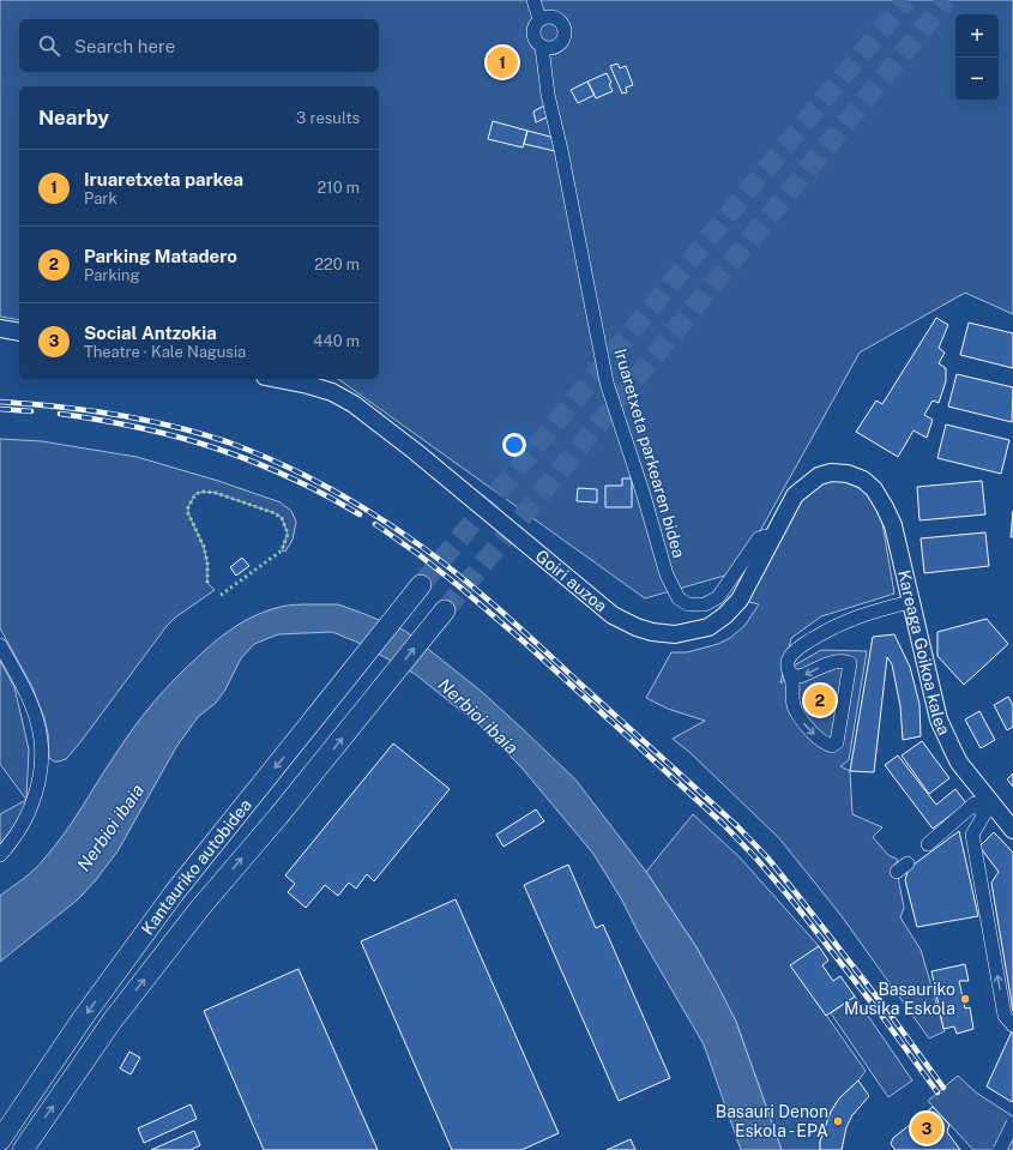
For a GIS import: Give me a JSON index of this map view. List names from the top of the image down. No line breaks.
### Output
{"streets":{"highway":["Kantauriko autobidea"],"main road":["Goiri auzoa","Kareaga Goikoa kalea"],"street":["Iruaretxeta parkearen bidea"]},"crossings":[["Iruaretxeta parkearen bidea","Goiri auzoa"],["Goiri auzoa","Kareaga Goikoa kalea"]],"water":["Nerbioi ibaia"],"places":["Basauriko Musika Eskola","Basauri Denon Eskola - EPA"],"page":{"map_buttons":["+","−"],"search":"Search here","pins":["1","2","3"],"heading":["Nearby","3 results"],"list":[{"mark":"1","name":"Iruaretxeta parkea","note":"Park","value":"210 m"},{"mark":"2","name":"Parking Matadero","note":"Parking","value":"220 m"},{"mark":"3","name":"Social Antzokia","note":"Theatre · Kale Nagusia","value":"440 m"}]}}
